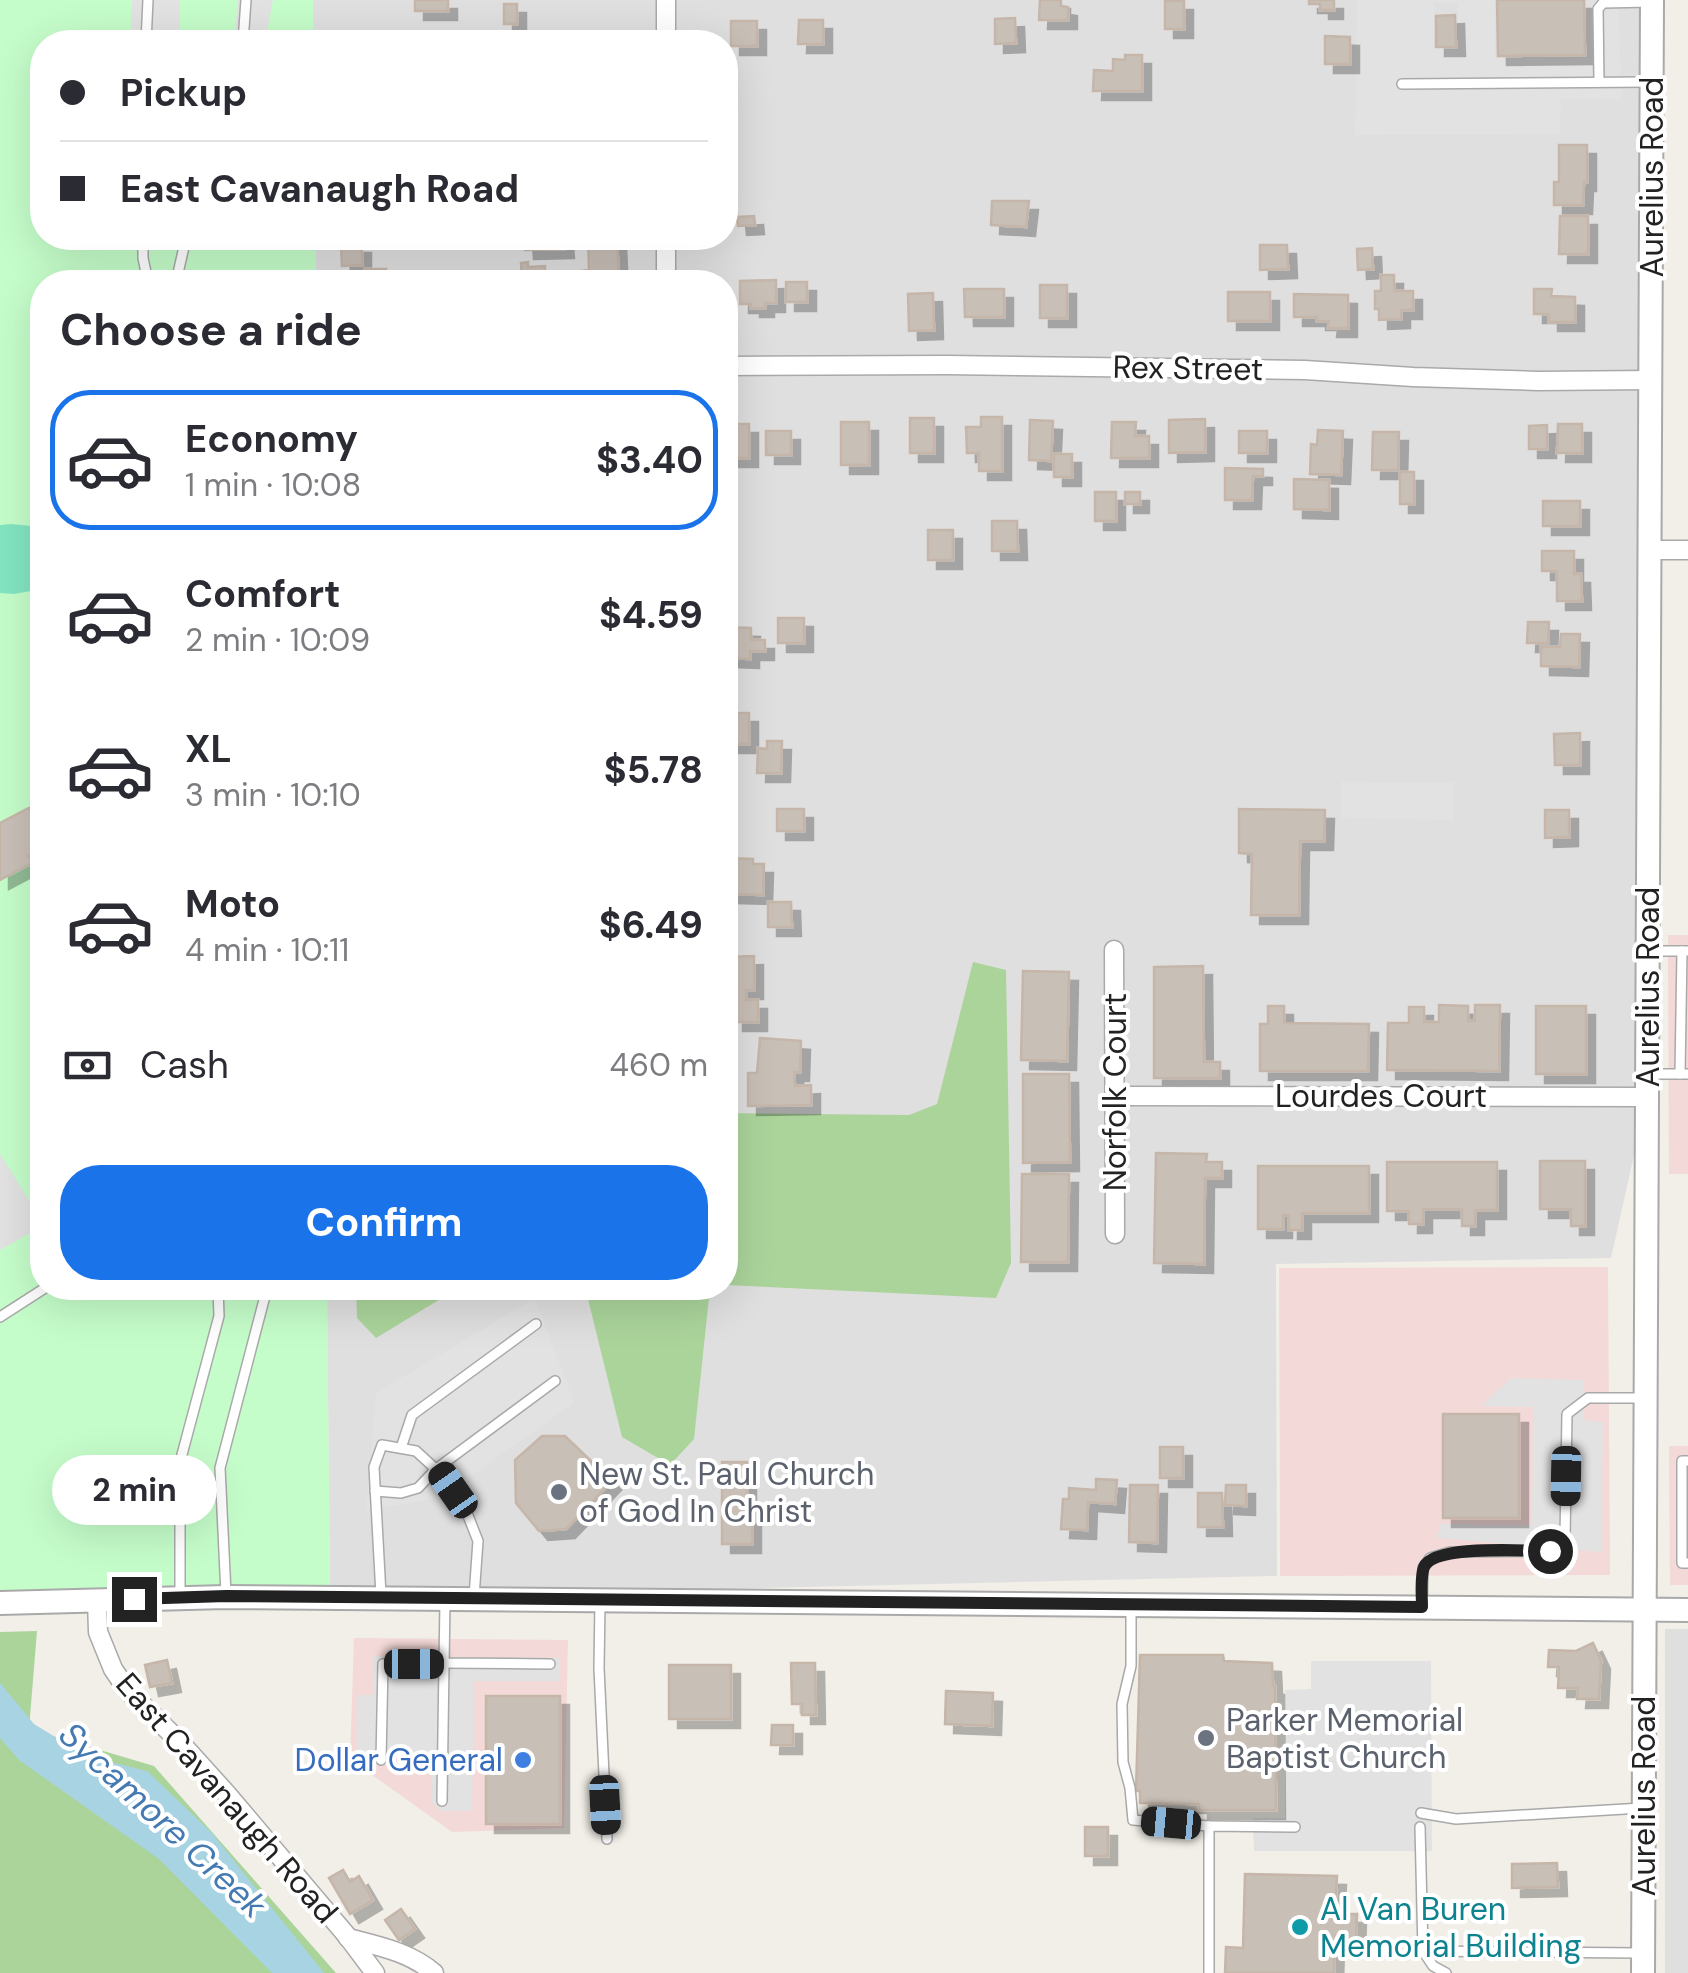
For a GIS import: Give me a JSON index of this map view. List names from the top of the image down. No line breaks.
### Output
{"streets":{"street":["Aurelius Road","Rex Street","Norfolk Court","Lourdes Court","East Cavanaugh Road"]},"crossings":[["Aurelius Road","Rex Street"],["Aurelius Road","Lourdes Court"],["Norfolk Court","Lourdes Court"]],"water":["Sycamore Creek"],"places":["New St. Paul Church of God In Christ","Parker Memorial Baptist Church","Dollar General","Al Van Buren Memorial Building"],"page":{"banner":["Pickup","East Cavanaugh Road"],"heading":"Choose a ride","list":[{"name":"Economy","note":"1 min · 10:08","value":"$3.40"},{"name":"Comfort","note":"2 min · 10:09","value":"$4.59"},{"name":"XL","note":"3 min · 10:10","value":"$5.78"},{"name":"Moto","note":"4 min · 10:11","value":"$6.49"}],"pay":["Cash","460 m"],"buttons":"Confirm","bubble":"2 min"}}
